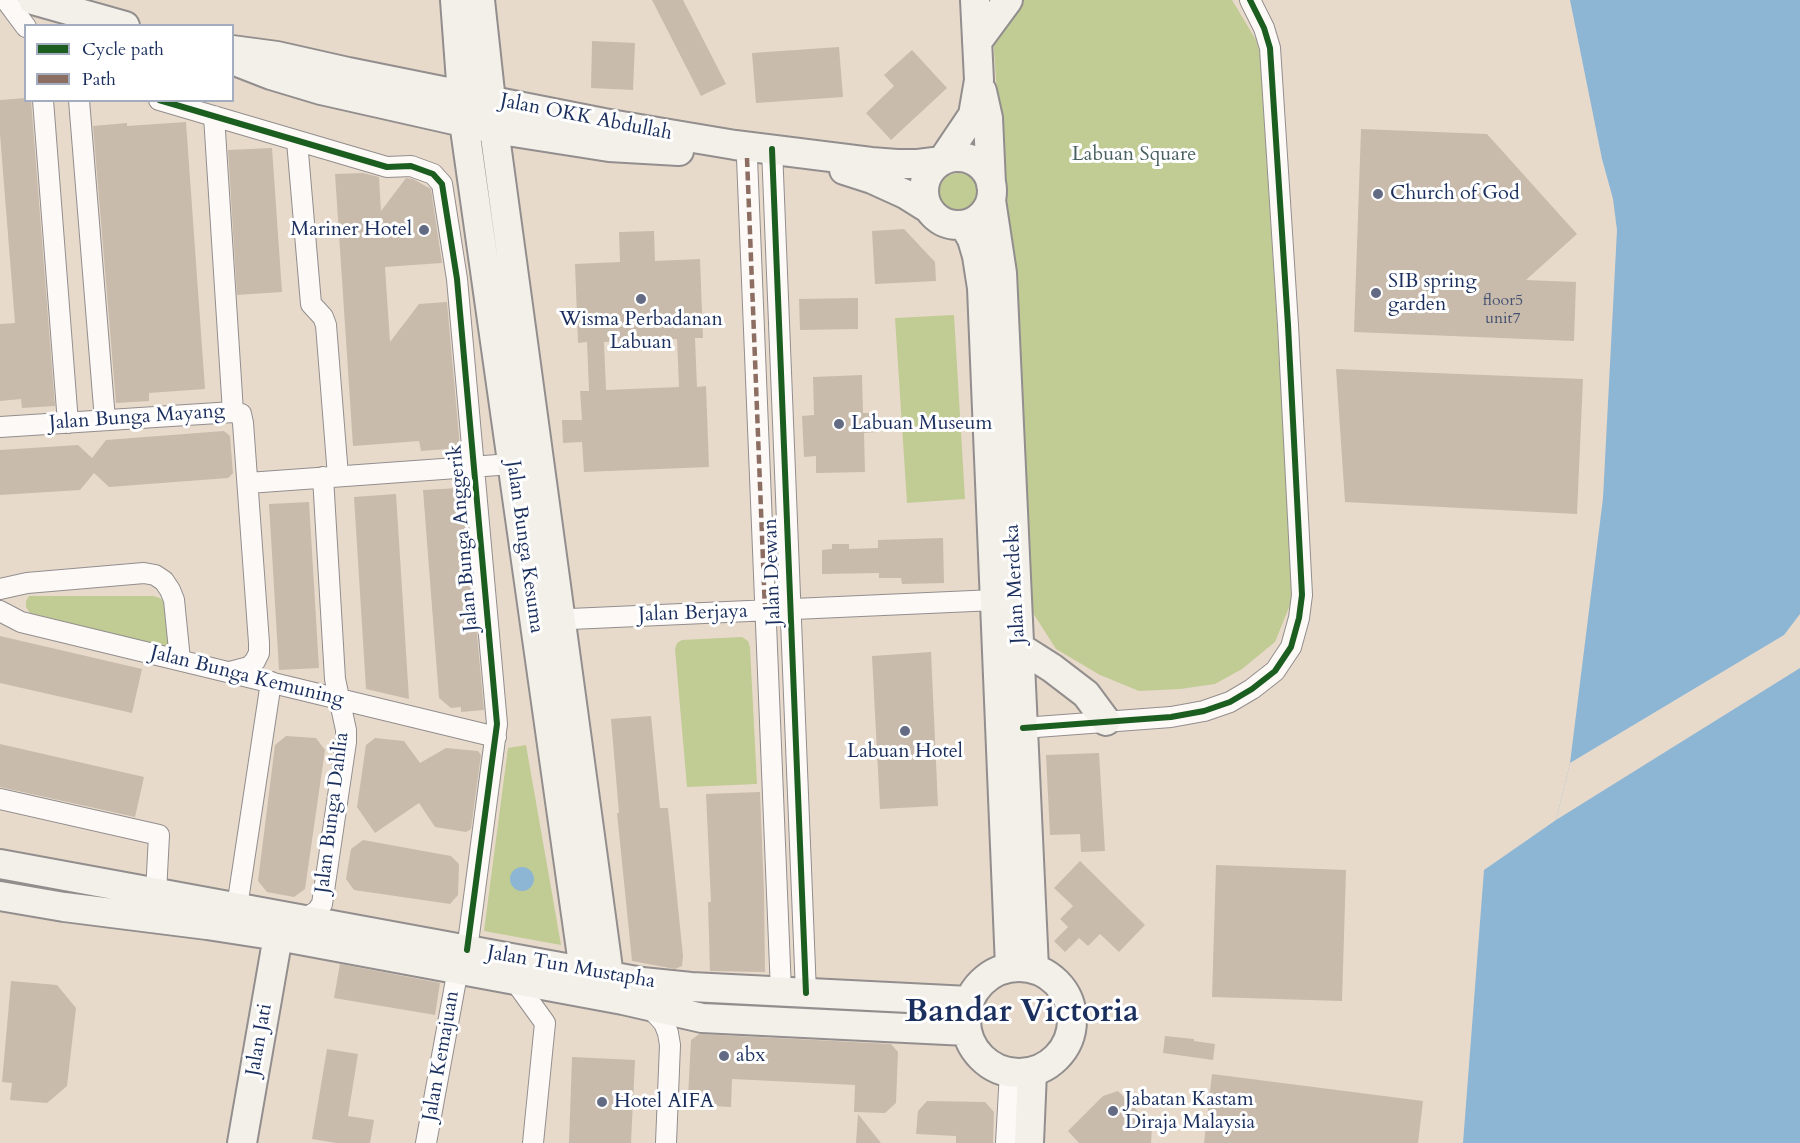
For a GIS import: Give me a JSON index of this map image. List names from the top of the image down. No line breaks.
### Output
{"streets":{"main road":["Jalan OKK Abdullah","Jalan Bunga Kesuma","Jalan Merdeka","Jalan Tun Mustapha","Jalan Jati"],"street":["Jalan Bunga Mayang","Jalan Bunga Anggerik","Jalan Dewan","Jalan Berjaya","Jalan Bunga Kemuning","Jalan Bunga Dahlia","Jalan Kemajuan"]},"crossings":[["Jalan OKK Abdullah","Jalan Bunga Kesuma"],["Jalan OKK Abdullah","Jalan Dewan"],["Jalan OKK Abdullah","Jalan Merdeka"],["Jalan Bunga Anggerik","Jalan Bunga Kemuning"],["Jalan Bunga Anggerik","Jalan Bunga Dahlia"],["Jalan Bunga Anggerik","Jalan Tun Mustapha"],["Jalan Bunga Anggerik","Jalan Kemajuan"],["Jalan Bunga Kesuma","Jalan Berjaya"],["Jalan Bunga Kesuma","Jalan Tun Mustapha"],["Jalan Dewan","Jalan Berjaya"],["Jalan Dewan","Jalan Tun Mustapha"],["Jalan Merdeka","Jalan Berjaya"],["Jalan Merdeka","Jalan Tun Mustapha"],["Jalan Bunga Kemuning","Jalan Bunga Dahlia"],["Jalan Bunga Dahlia","Jalan Tun Mustapha"],["Jalan Bunga Dahlia","Jalan Jati"],["Jalan Tun Mustapha","Jalan Jati"],["Jalan Tun Mustapha","Jalan Kemajuan"]],"districts":["Bandar Victoria"],"parks":["Labuan Square"],"places":["Church of God","Mariner Hotel","SIB spring garden","Wisma Perbadanan Labuan","Labuan Museum","Labuan Hotel","abx","Hotel AIFA","Jabatan Kastam Diraja Malaysia"],"house_numbers":["floor5 unit7"],"legend":["Cycle path","Path"]}
